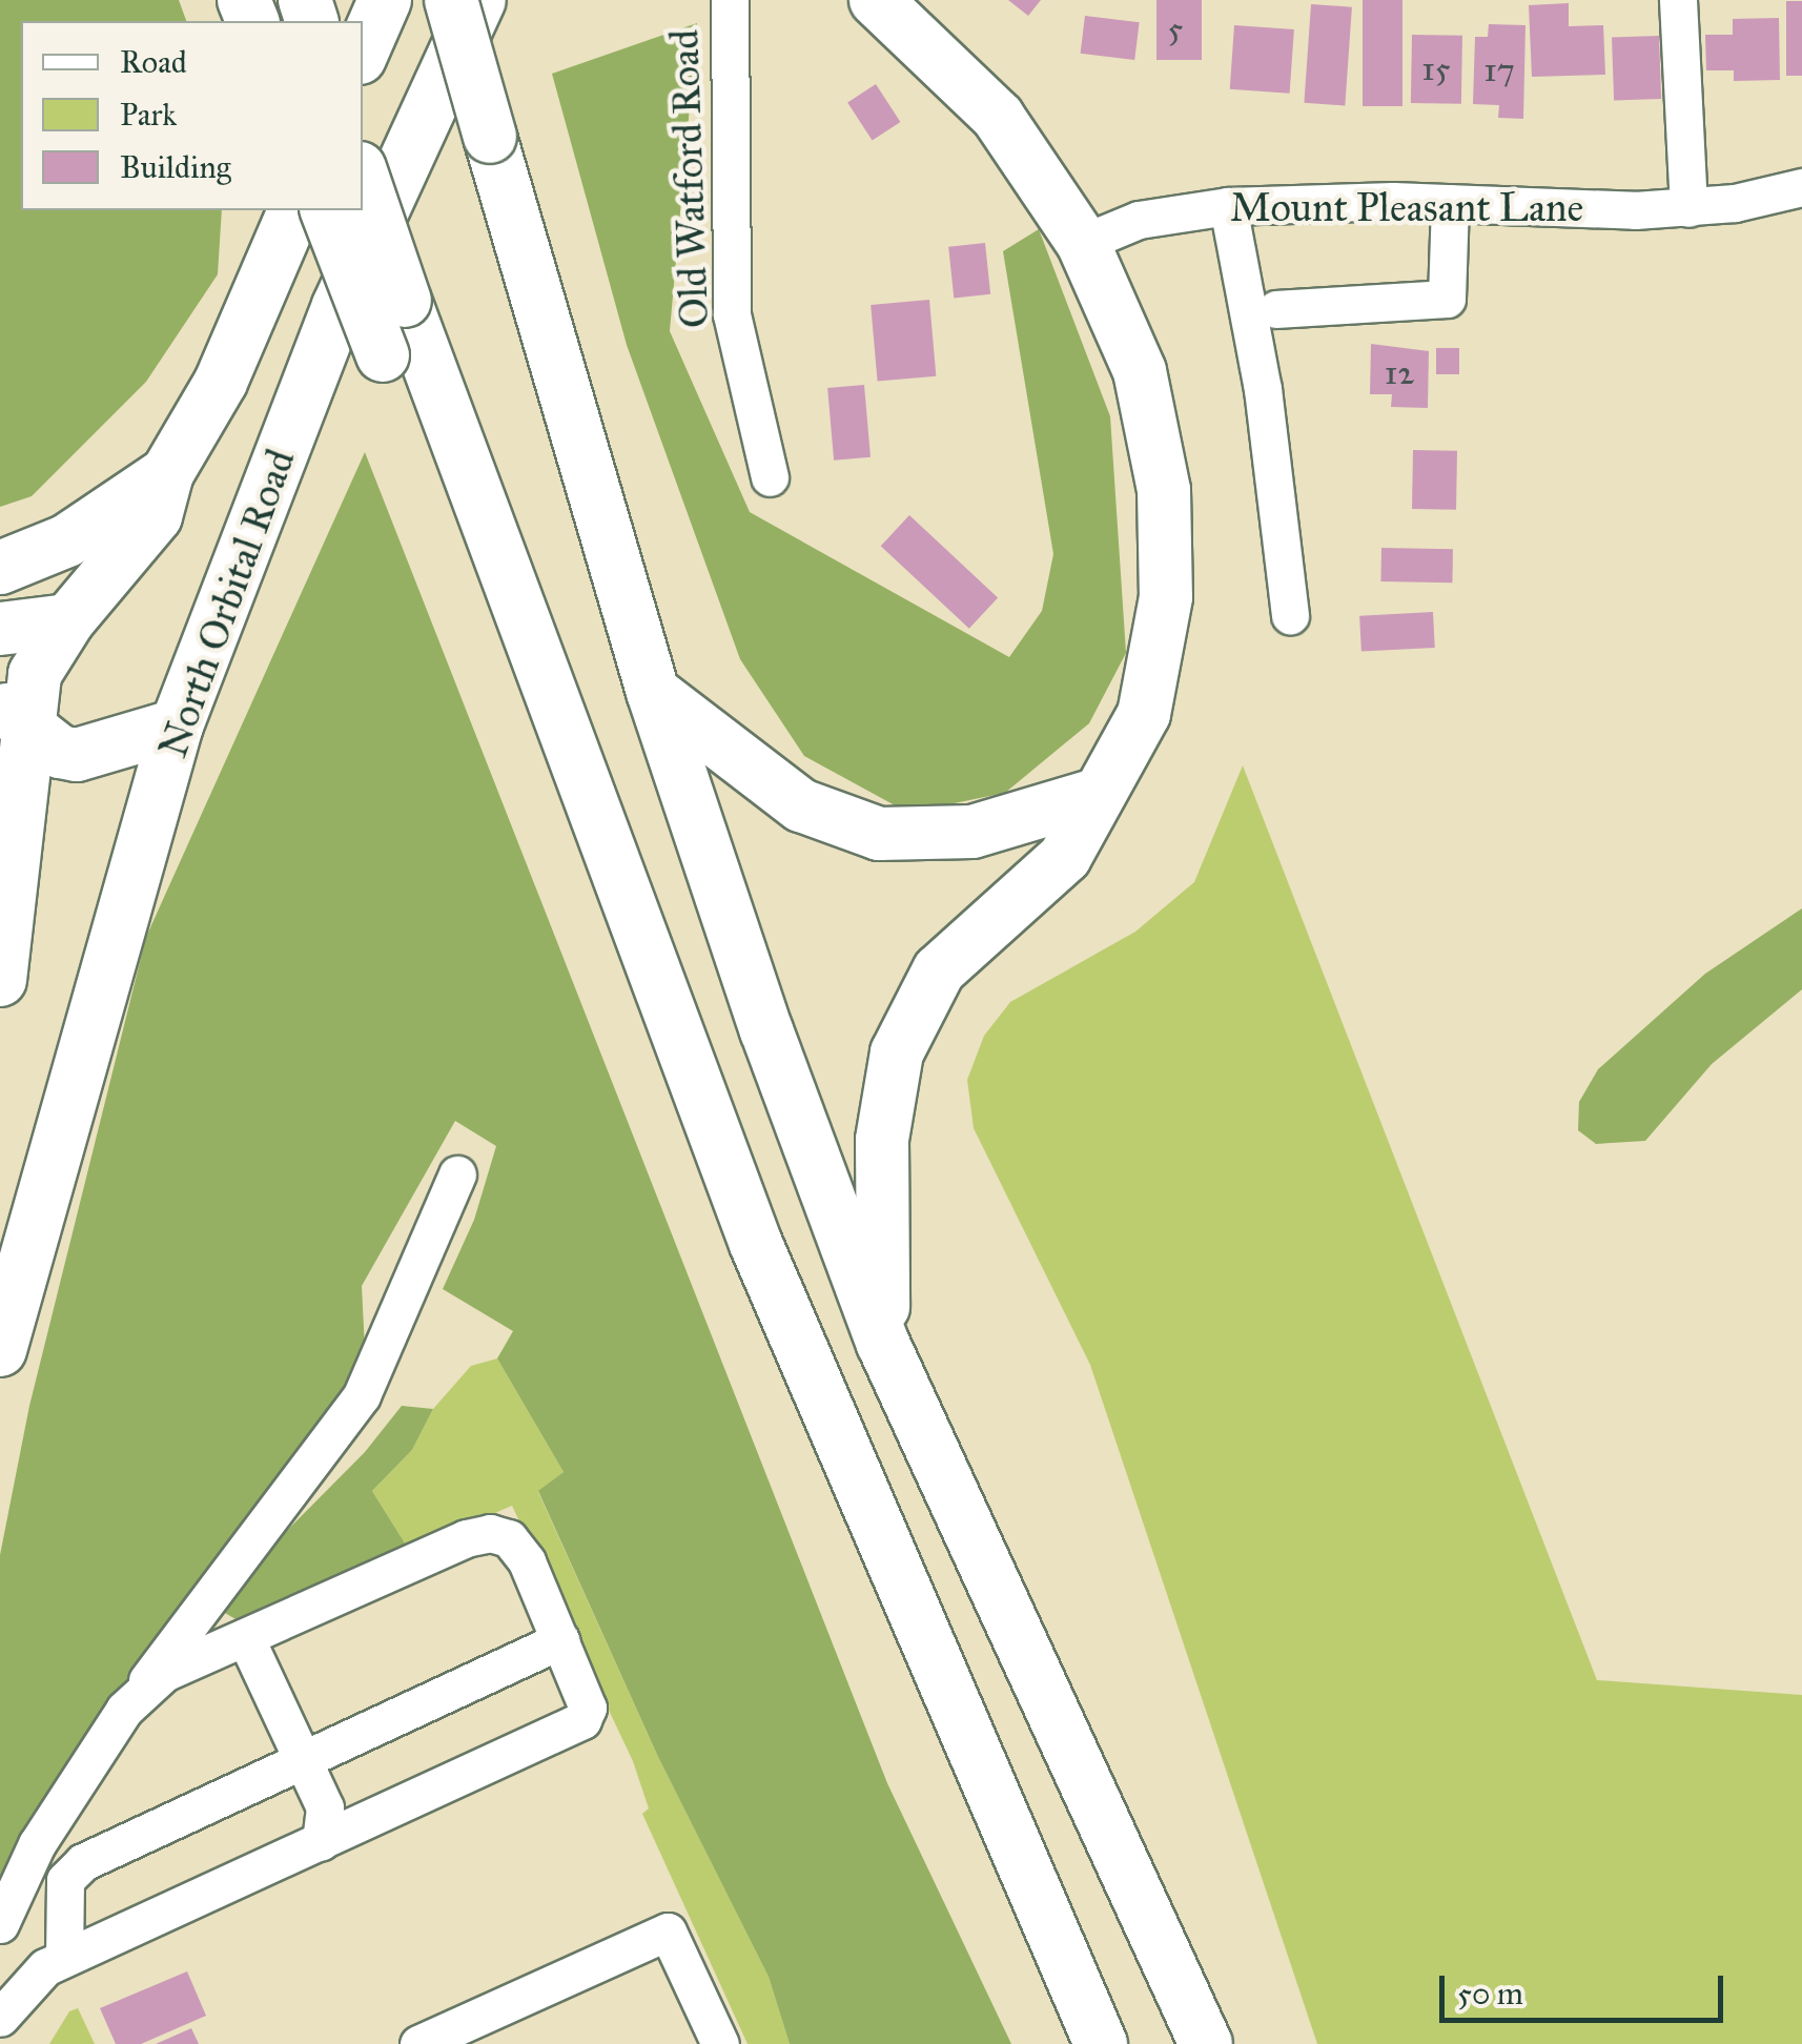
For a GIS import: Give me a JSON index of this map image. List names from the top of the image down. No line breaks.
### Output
{"streets":{"highway":["North Orbital Road"],"street":["Old Watford Road","Mount Pleasant Lane"]},"house_numbers":["5","15","17","12"],"legend":["Road","Park","Building"],"scale_bar":"50 m"}
